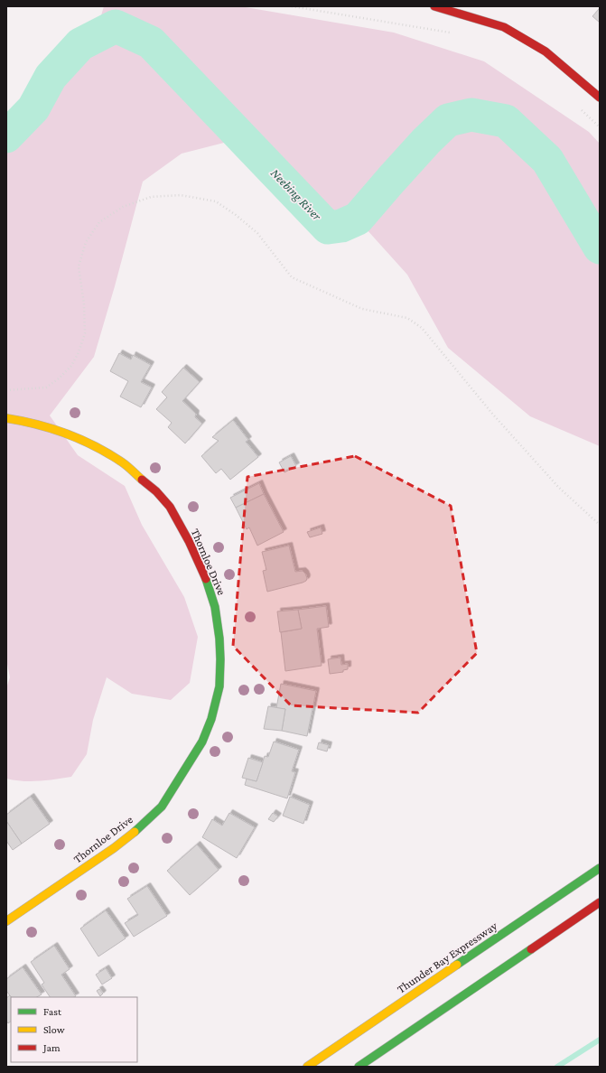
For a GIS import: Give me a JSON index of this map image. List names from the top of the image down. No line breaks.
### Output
{"streets":{"main road":["Thornloe Drive","Thunder Bay Expressway"]},"water":["Neebing River"],"legend":["Fast","Slow","Jam"]}
